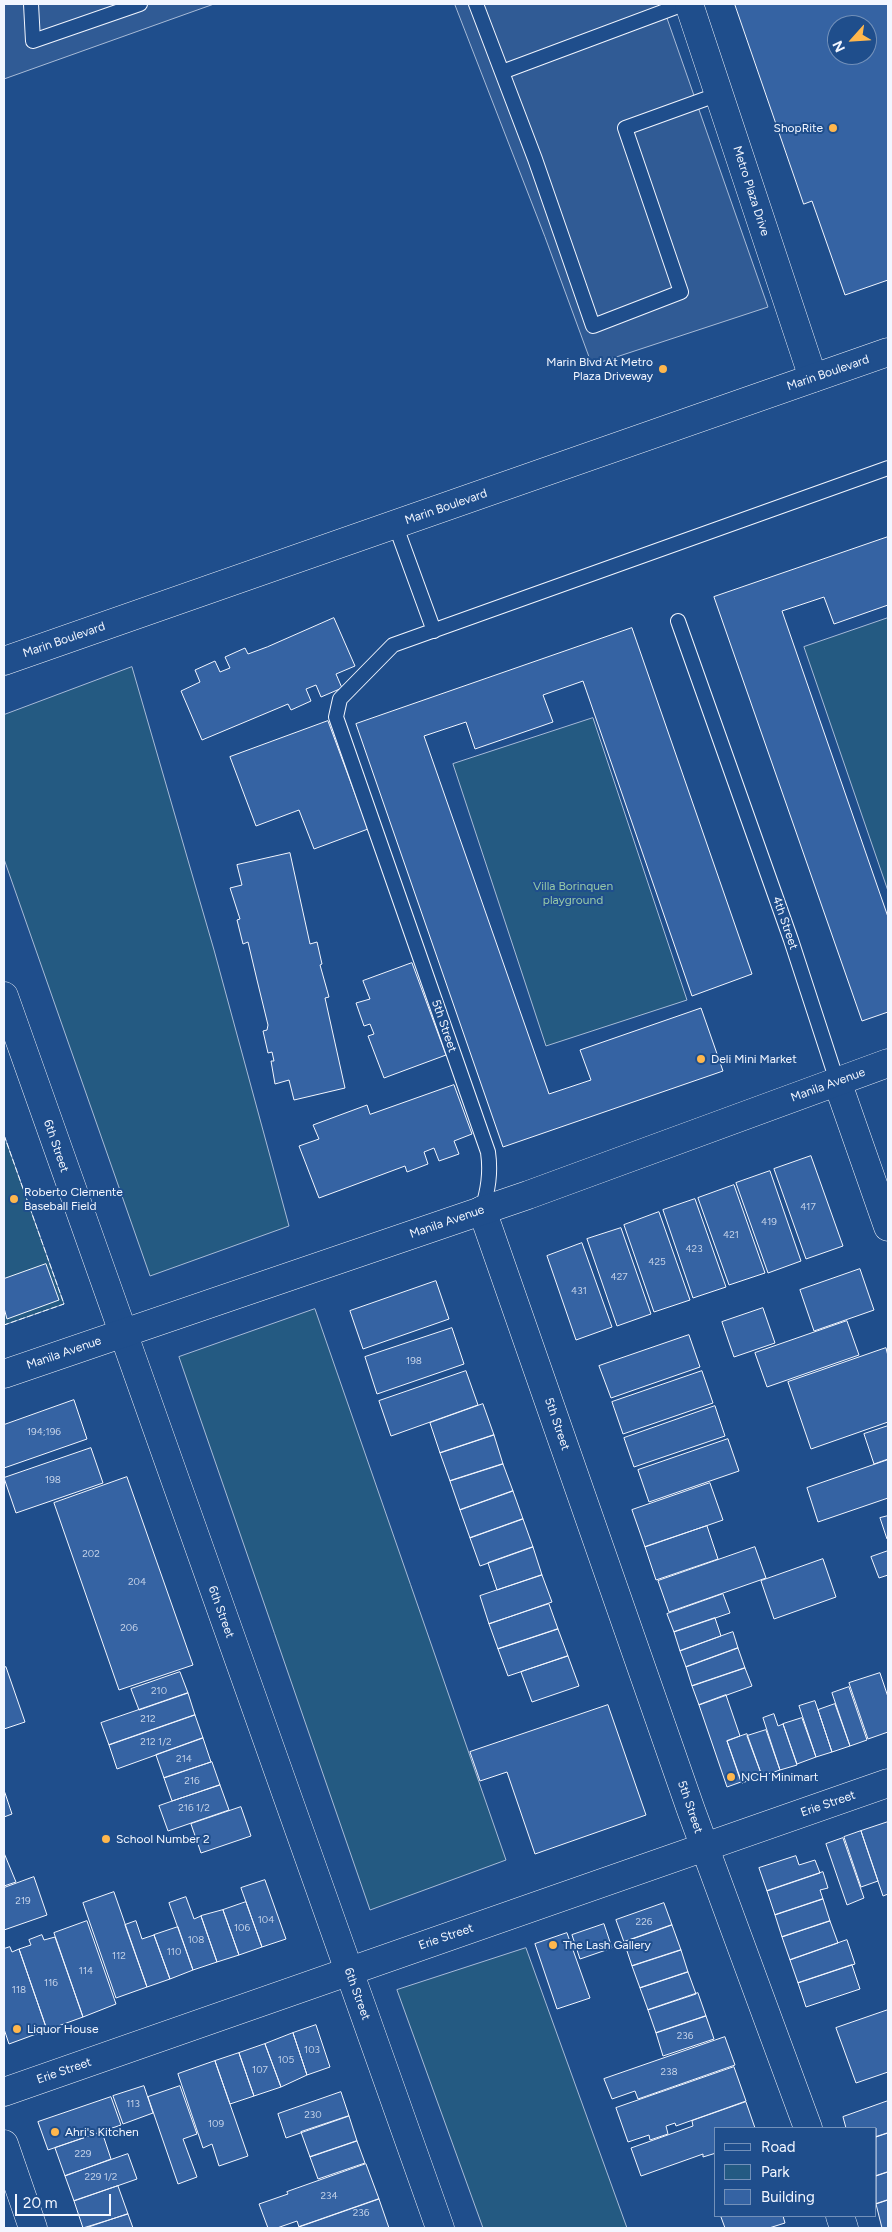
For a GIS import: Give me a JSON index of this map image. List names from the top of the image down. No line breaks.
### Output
{"streets":{"street":["Metro Plaza Drive","Marin Boulevard","4th Street","5th Street","Manila Avenue","6th Street","Erie Street"]},"crossings":[["Metro Plaza Drive","Marin Boulevard"],["4th Street","Manila Avenue"],["5th Street","Manila Avenue"],["5th Street","Erie Street"],["Manila Avenue","6th Street"],["6th Street","Erie Street"]],"parks":["Villa Borinquen playground"],"places":["ShopRite","Marin Blvd At Metro Plaza Driveway","Deli Mini Market","Roberto Clemente Baseball Field","NCH Minimart","School Number 2","The Lash Gallery","Liquor House","Ahri's Kitchen"],"house_numbers":["417","419","421","423","425","427","431","198","194;196","198","202","204","206","210","212","212 1/2","214","216","216 1/2","219","104","226","106","108","110","112","114","116","118","236","103","105","107","238","113","230","109","229","229 1/2","234","236"],"legend":["Road","Park","Building"],"scale_bar":"20 m","north":"bottom left"}
